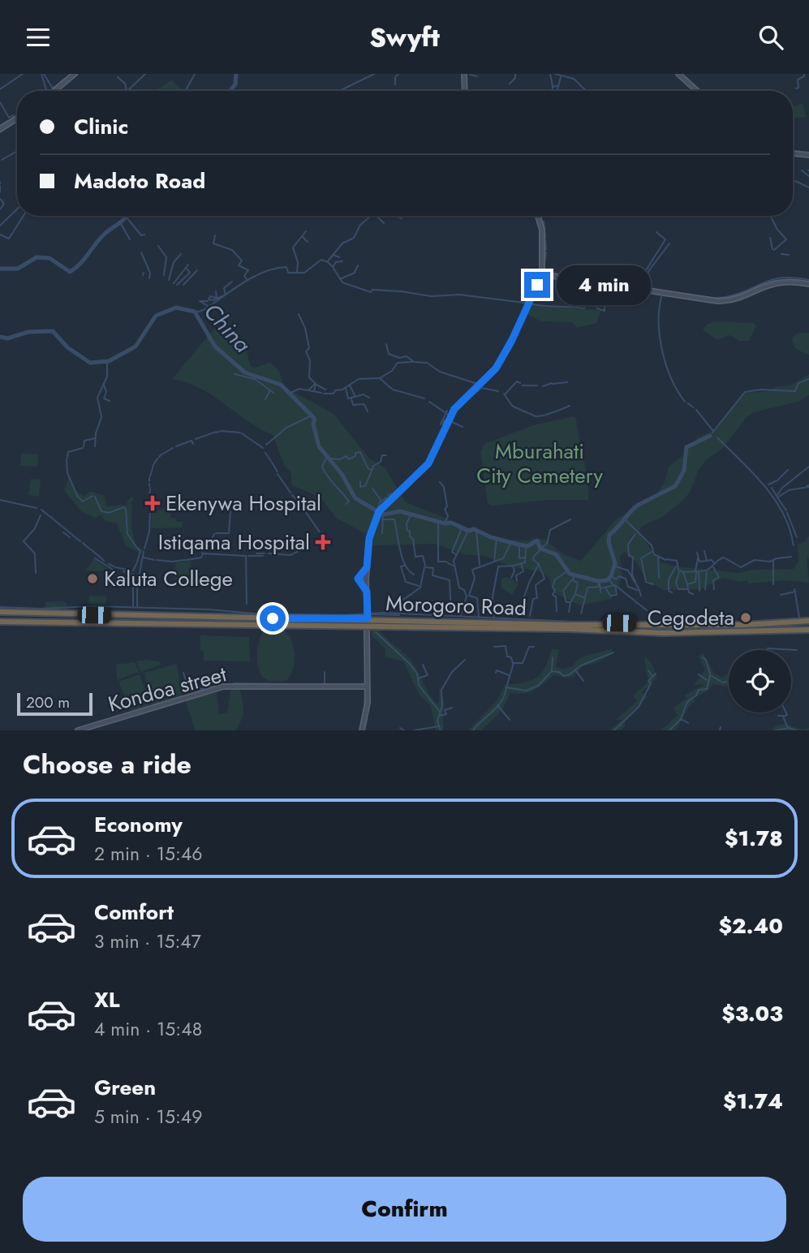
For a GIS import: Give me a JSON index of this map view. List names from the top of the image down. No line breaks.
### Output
{"streets":{"highway":["Morogoro Road"],"street":["Kondoa street"]},"water":["China"],"parks":["Mburahati City Cemetery"],"places":{"health":["Ekenywa Hospital","Istiqama Hospital"],"other":["Kaluta College","Cegodeta"]},"scale_bar":"200 m","page":{"header":"Swyft","banner":["Clinic","Madoto Road"],"bubble":"4 min","scale":"200 m","heading":"Choose a ride","list":[{"name":"Economy","note":"2 min · 15:46","value":"$1.78"},{"name":"Comfort","note":"3 min · 15:47","value":"$2.40"},{"name":"XL","note":"4 min · 15:48","value":"$3.03"},{"name":"Green","note":"5 min · 15:49","value":"$1.74"}],"buttons":"Confirm"}}
